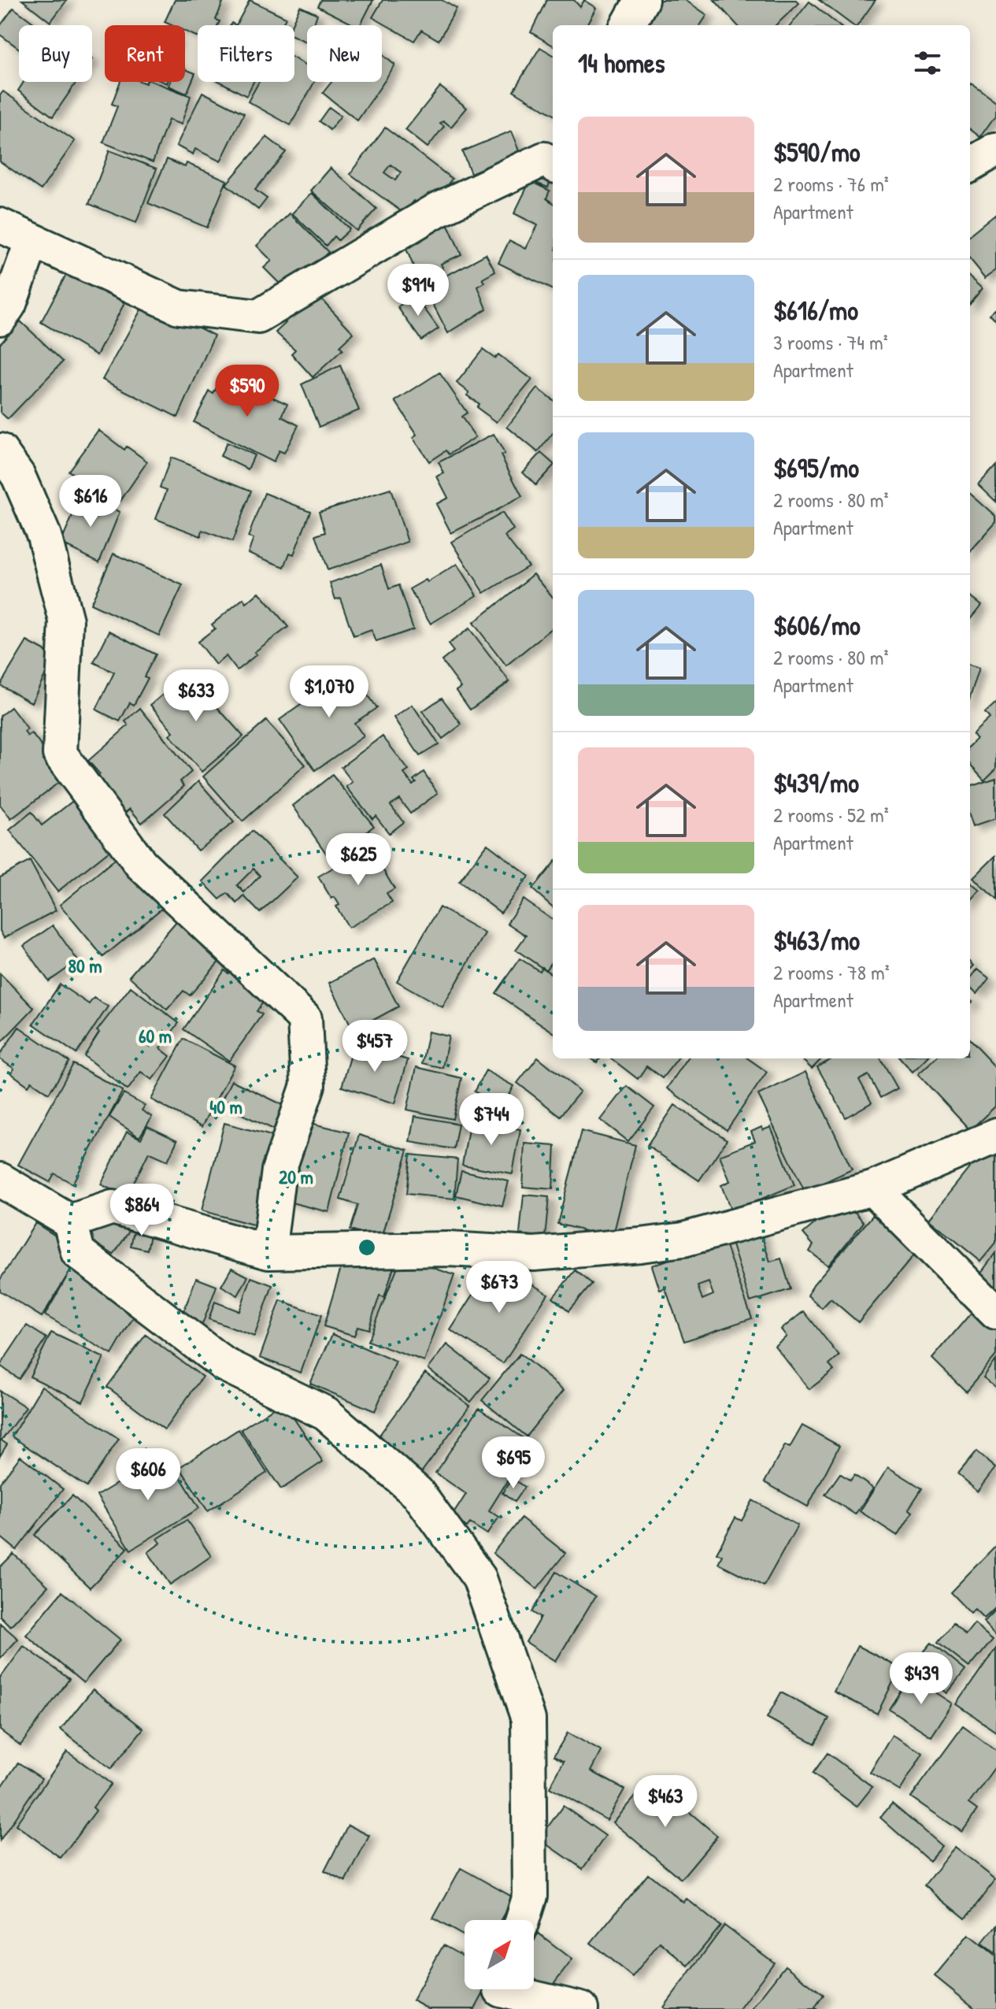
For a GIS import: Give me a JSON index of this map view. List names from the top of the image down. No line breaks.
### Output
{"north":"top right","page":{"chip":["Buy","Rent","Filters","New"],"heading":"14 homes","list":[{"name":"$590/mo","note":"2 rooms · 76 m² · Apartment"},{"name":"$616/mo","note":"3 rooms · 74 m² · Apartment"},{"name":"$695/mo","note":"2 rooms · 80 m² · Apartment"},{"name":"$606/mo","note":"2 rooms · 80 m² · Apartment"},{"name":"$439/mo","note":"2 rooms · 52 m² · Apartment"},{"name":"$463/mo","note":"2 rooms · 78 m² · Apartment"}],"price":["$914","$590","$616","$1,070","$633","$625","$457","$744","$864","$673","$695","$606","$439","$463"]},"rings":["80 m","60 m","40 m","20 m"]}
